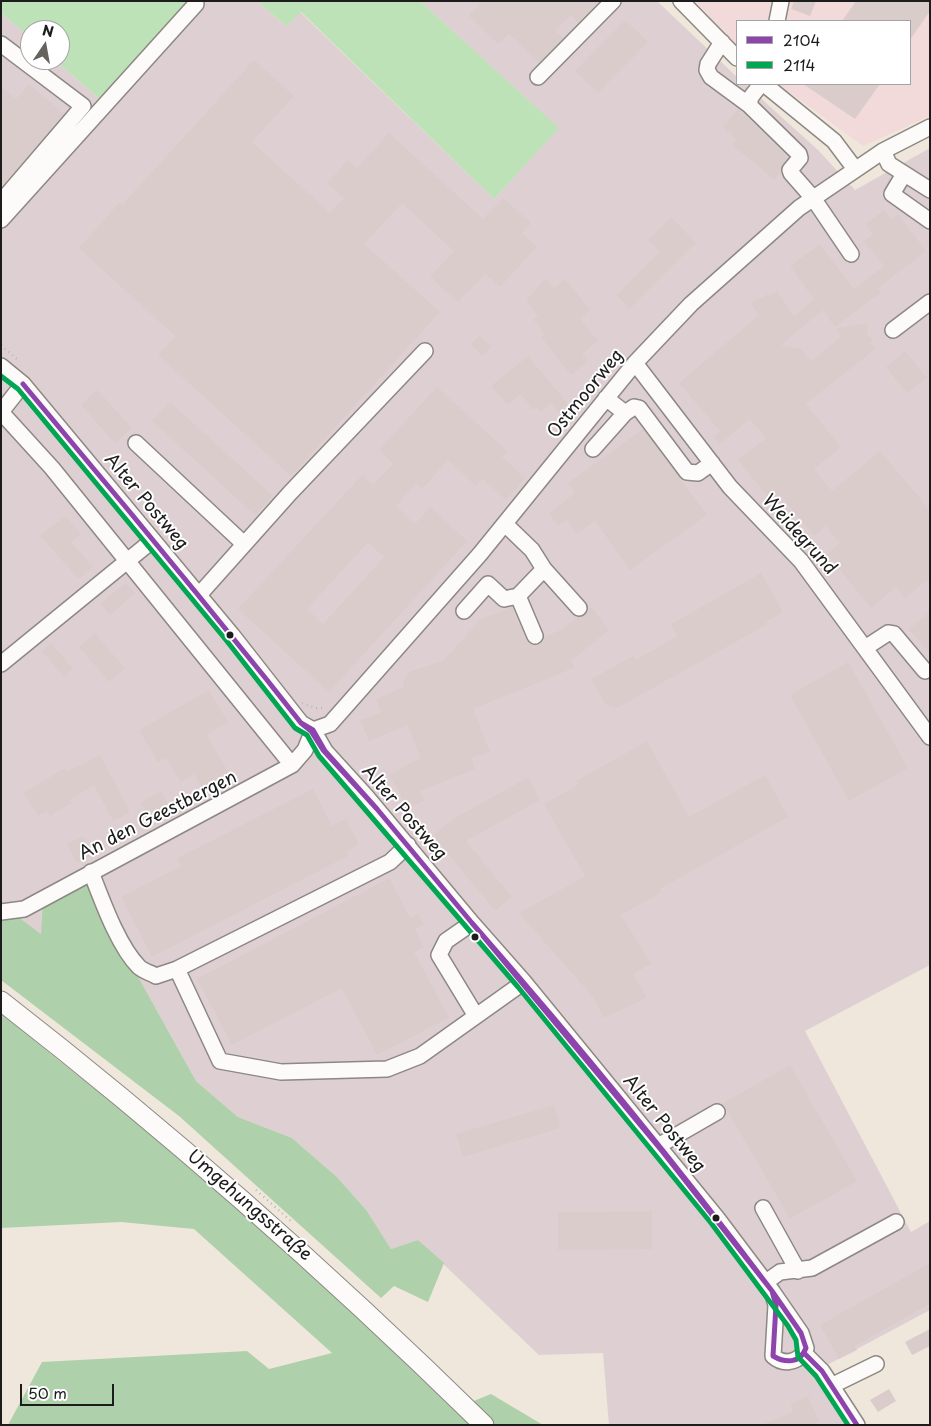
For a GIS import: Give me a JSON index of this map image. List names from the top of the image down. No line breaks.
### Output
{"streets":{"main road":["Umgehungsstraße"],"street":["Ostmoorweg","Alter Postweg","Weidegrund","An den Geestbergen"]},"crossings":[["Ostmoorweg","Alter Postweg"],["Ostmoorweg","Weidegrund"],["Ostmoorweg","An den Geestbergen"],["Alter Postweg","An den Geestbergen"]],"lines":["transit line 2114","transit line 2104"],"legend":["2104","2114"],"scale_bar":"50 m","north":"top"}
